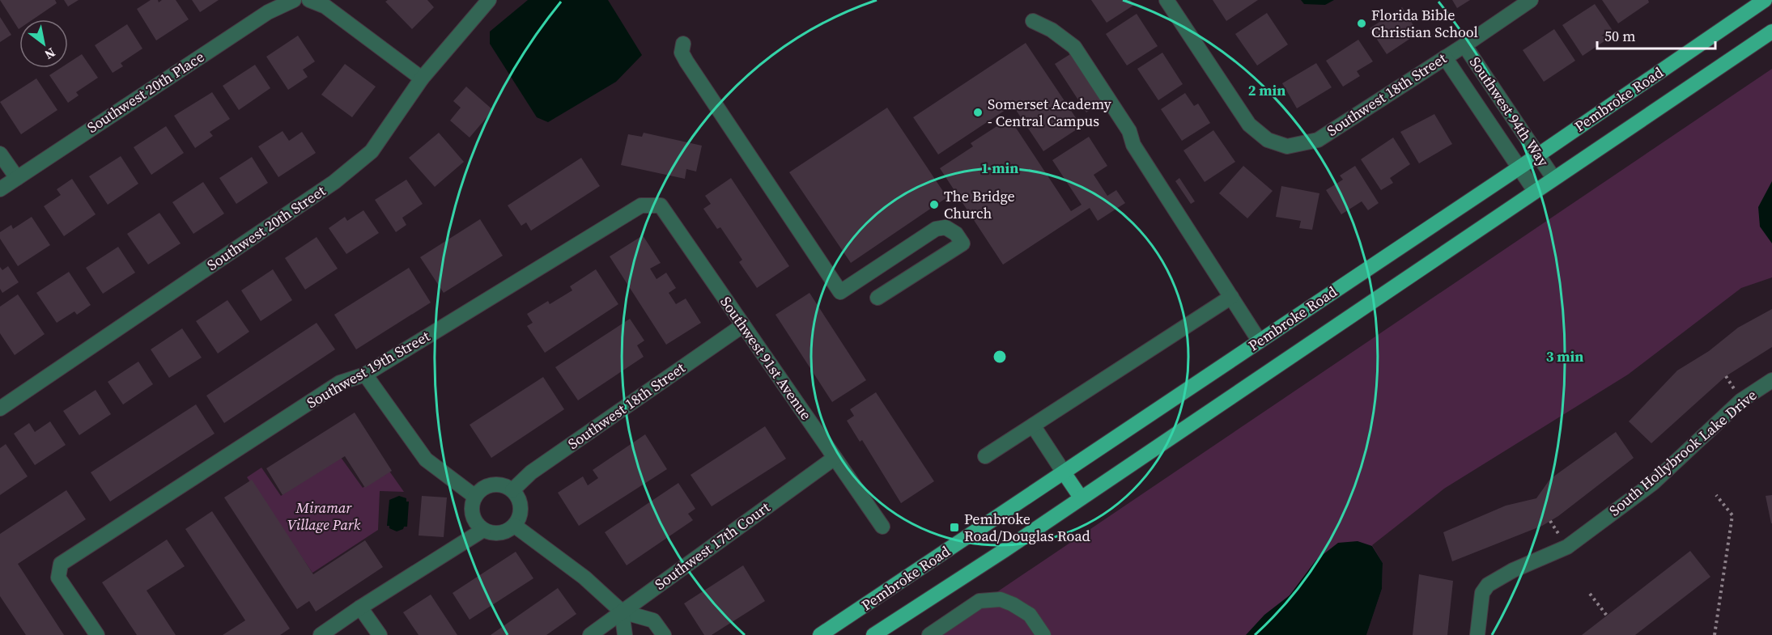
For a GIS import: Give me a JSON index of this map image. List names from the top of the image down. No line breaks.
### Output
{"streets":{"main road":["Pembroke Road"],"street":["Southwest 20th Place","Southwest 18th Street","Southwest 94th Way","Southwest 20th Street","Southwest 91st Avenue","Southwest 19th Street","South Hollybrook Lake Drive","Southwest 17th Court"]},"crossings":[["Southwest 18th Street","Southwest 94th Way"],["Southwest 18th Street","Southwest 91st Avenue"],["Pembroke Road","Southwest 94th Way"],["Southwest 91st Avenue","Southwest 19th Street"],["Southwest 91st Avenue","Southwest 17th Court"]],"parks":["Miramar Village Park"],"places":{"other":["Florida Bible Christian School","Somerset Academy - Central Campus","The Bridge Church"],"transit":["Pembroke Road/Douglas Road"]},"scale_bar":"50 m","north":"bottom right","rings":["2 min","1 min","3 min"]}
